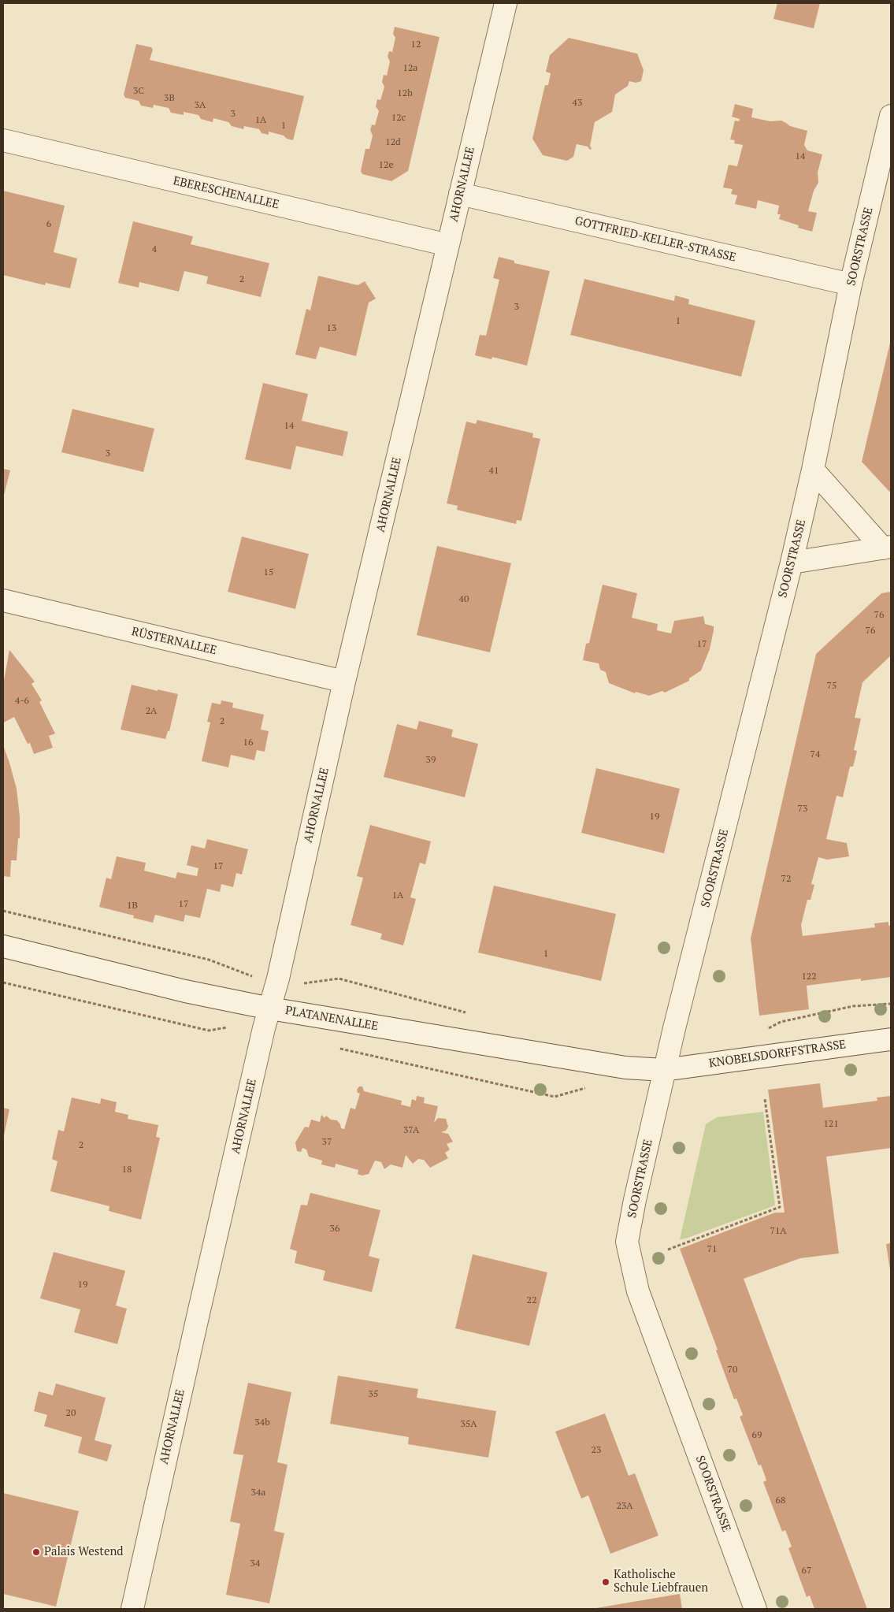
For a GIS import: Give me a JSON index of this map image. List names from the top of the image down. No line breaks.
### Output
{"streets":{"street":["AHORNALLEE","EBERESCHENALLEE","GOTTFRIED-KELLER-STRASSE","SOORSTRASSE","RÜSTERNALLEE","PLATANENALLEE","KNOBELSDORFFSTRASSE"]},"crossings":[["AHORNALLEE","EBERESCHENALLEE"],["AHORNALLEE","GOTTFRIED-KELLER-STRASSE"],["AHORNALLEE","RÜSTERNALLEE"],["AHORNALLEE","PLATANENALLEE"],["GOTTFRIED-KELLER-STRASSE","SOORSTRASSE"],["SOORSTRASSE","PLATANENALLEE"],["SOORSTRASSE","KNOBELSDORFFSTRASSE"],["PLATANENALLEE","KNOBELSDORFFSTRASSE"]],"places":["Palais Westend","Katholische Schule Liebfrauen"],"house_numbers":["12","12a","3C","12b","3B","43","3A","3","12c","1A","1","12d","14","12e","6","4","2","3","1","13","14","3","41","15","40","76","76","17","75","4-6","2A","2","16","74","39","73","19","17","72","1A","17","1B","1","122","121","37A","37","2","18","36","71A","71","19","22","70","35","20","34b","35A","69","23","34a","68","23A","34","67"]}
